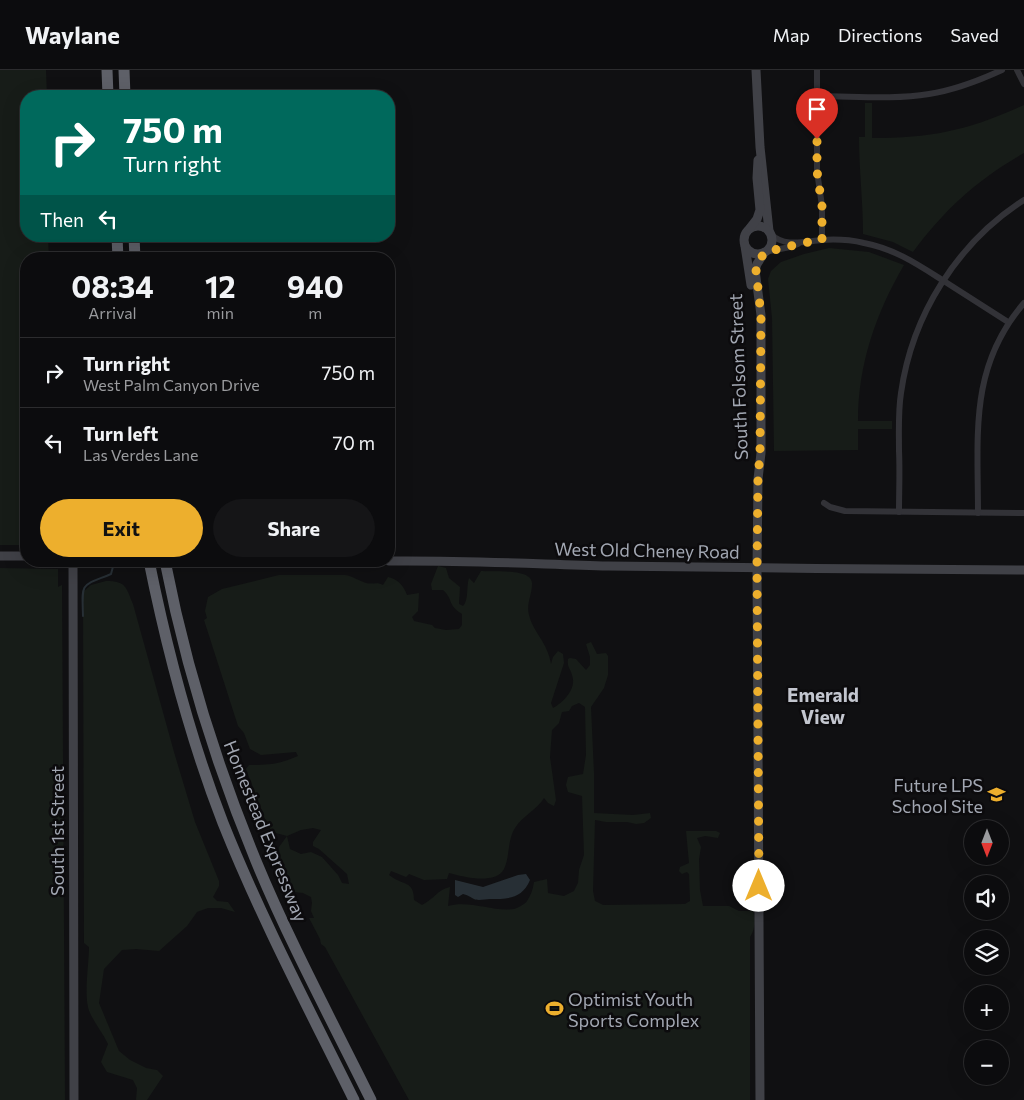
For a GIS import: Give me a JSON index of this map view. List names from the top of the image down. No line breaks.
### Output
{"streets":{"highway":["Homestead Expressway"],"street":["South Folsom Street","West Old Cheney Road","South 1st Street"]},"crossings":[["South Folsom Street","West Old Cheney Road"]],"districts":["Emerald View"],"places":{"school or university":["Future LPS School Site"],"sports":["Optimist Youth Sports Complex"]},"north":"bottom","page":{"header":"Waylane","nav":["Map","Directions","Saved"],"turn":["750 m","Turn right"],"then":"Then","eta":["08:34","Arrival","12","min","940","m"],"list":[{"name":"Turn right","note":"West Palm Canyon Drive","value":"750 m"},{"name":"Turn left","note":"Las Verdes Lane","value":"70 m"}],"buttons":["Exit","Share"],"map_buttons":["+","−"]}}
